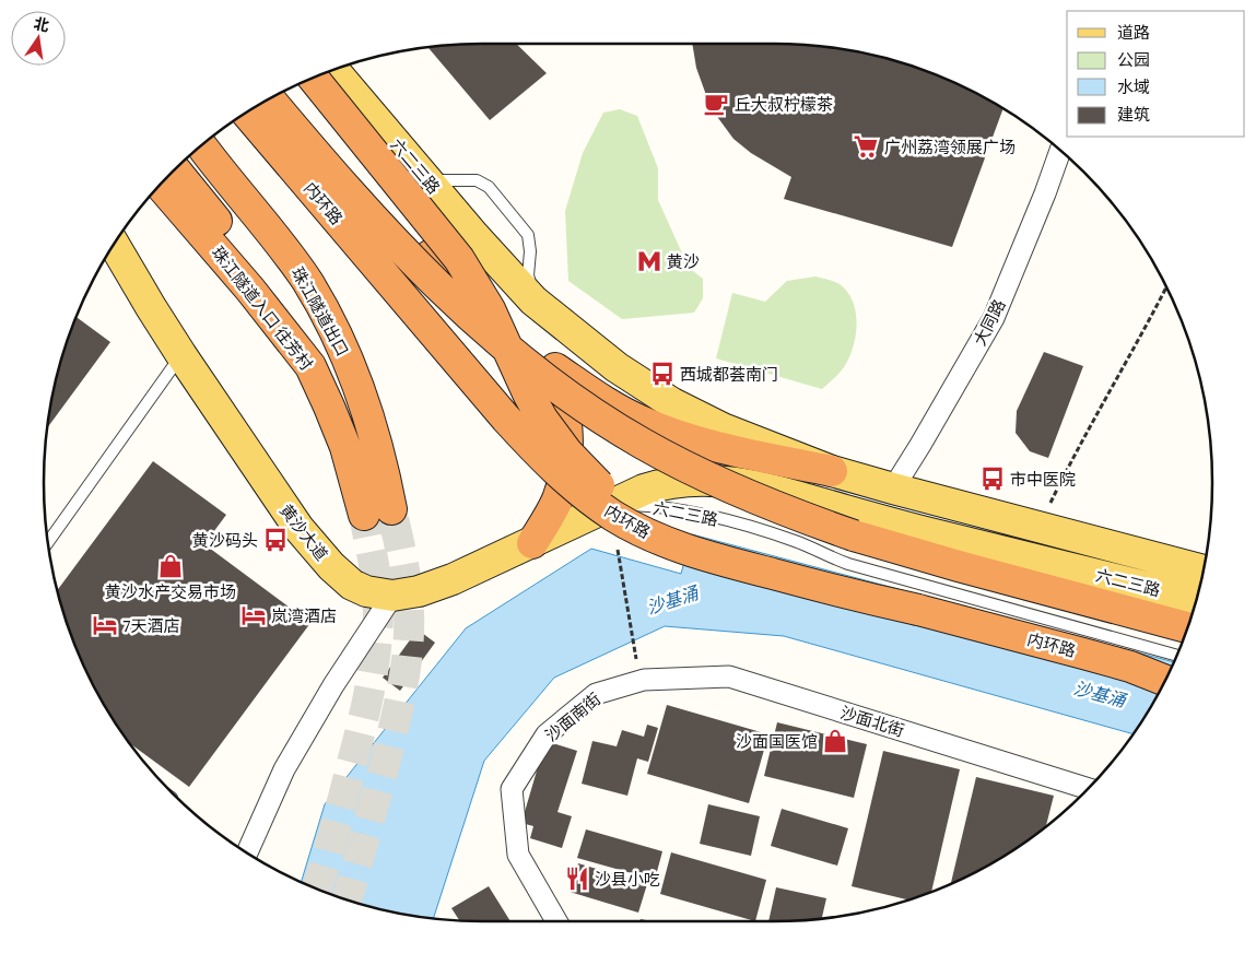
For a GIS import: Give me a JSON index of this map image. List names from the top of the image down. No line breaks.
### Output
{"streets":{"highway":["内环路","珠江隧道入口 往芳村","珠江隧道出口"],"main road":["六二三路","黄沙大道"],"street":["大同路","沙面南街","沙面北街"]},"crossings":[["六二三路","大同路"],["六二三路","黄沙大道"],["珠江隧道入口 往芳村","珠江隧道出口"],["沙面南街","沙面北街"]],"water":["沙基涌"],"places":{"cafe":["丘大叔柠檬茶"],"supermarket":["广州荔湾领展广场"],"metro station":["黄沙"],"bus stop":["西城都荟南门","市中医院","黄沙码头"],"shop":["黄沙水产交易市场","沙面国医馆"],"hotel":["岚湾酒店","7天酒店"],"restaurant":["沙县小吃"]},"legend":["道路","公园","水域","建筑"],"north":"top"}
